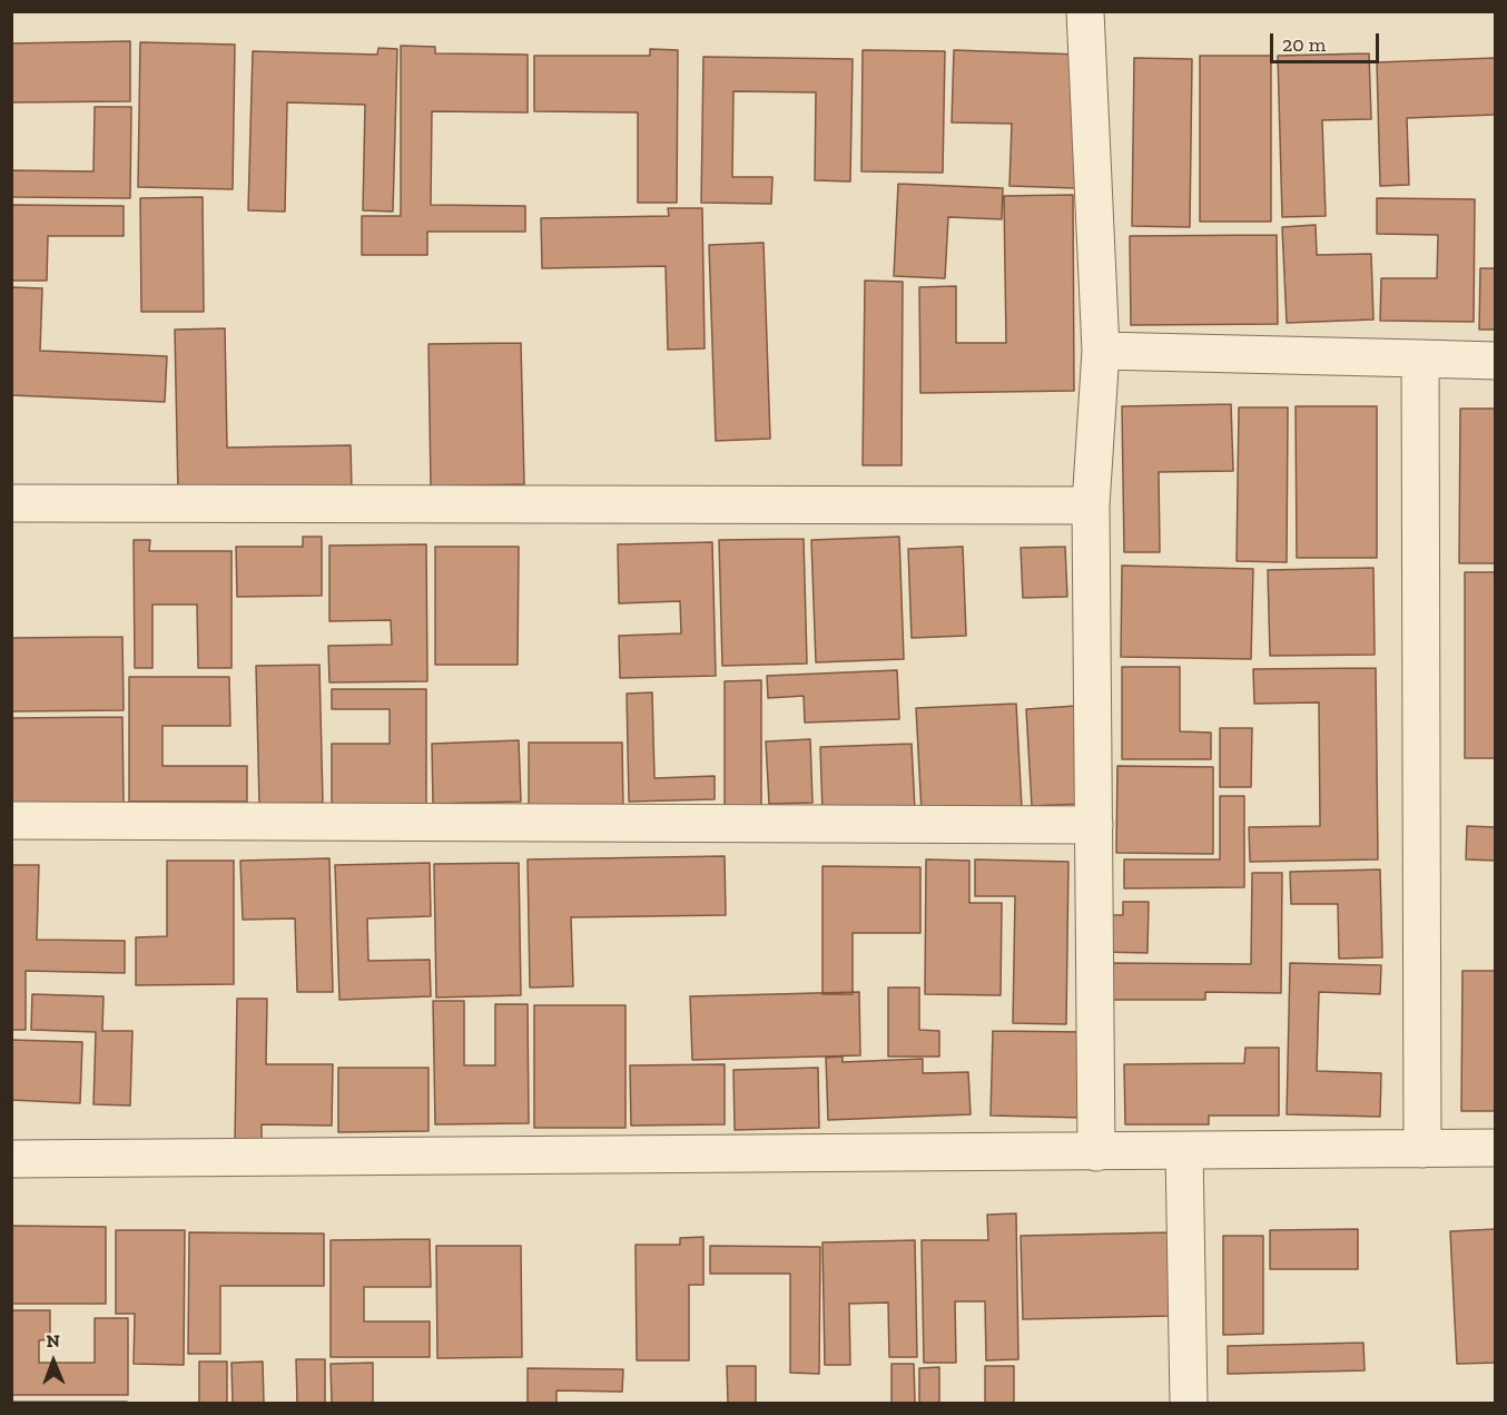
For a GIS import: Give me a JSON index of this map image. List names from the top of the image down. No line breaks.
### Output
{"scale_bar":"20 m","north":"top"}
